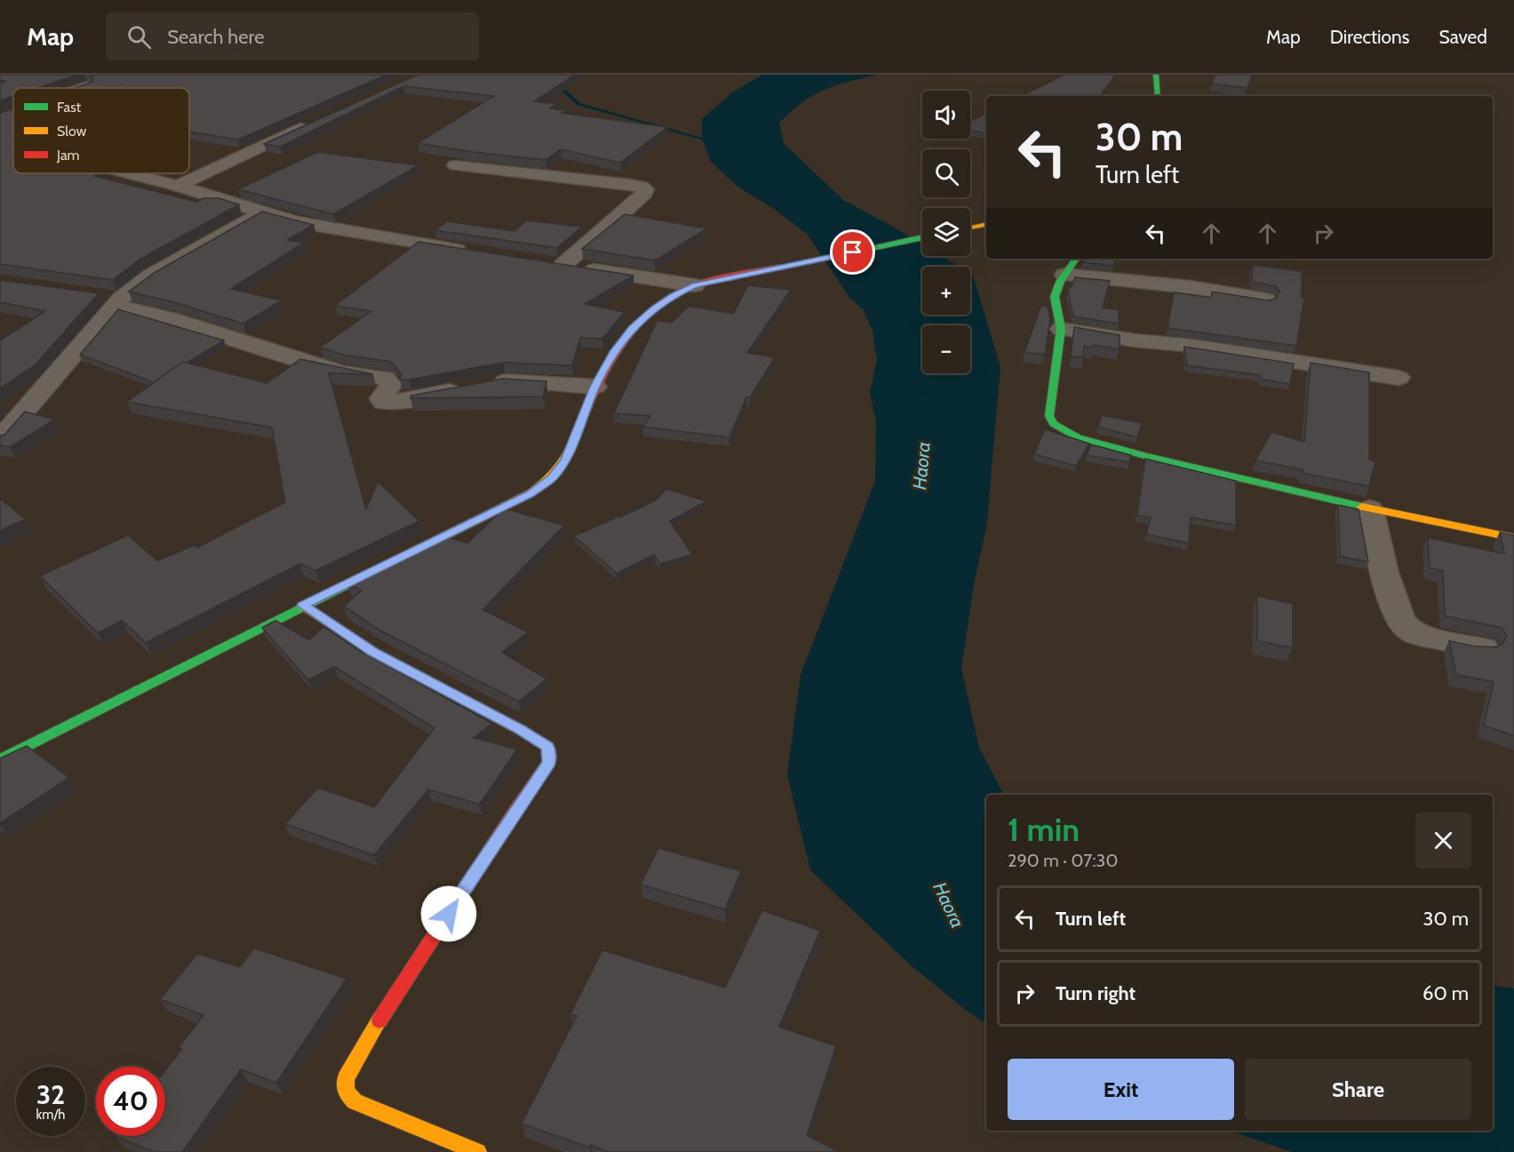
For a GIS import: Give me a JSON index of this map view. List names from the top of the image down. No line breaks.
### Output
{"water":["Haora"],"legend":["Fast","Slow","Jam"],"page":{"header":"Map","search":"Search here","nav":["Map","Directions","Saved"],"map_buttons":["+","−"],"turn":["30 m","Turn left"],"heading":["1 min","290 m · 07:30"],"list":[{"name":"Turn left","value":"30 m"},{"name":"Turn right","value":"60 m"}],"buttons":["Exit","Share"],"speed":"32 km/h","limit":"40"}}
